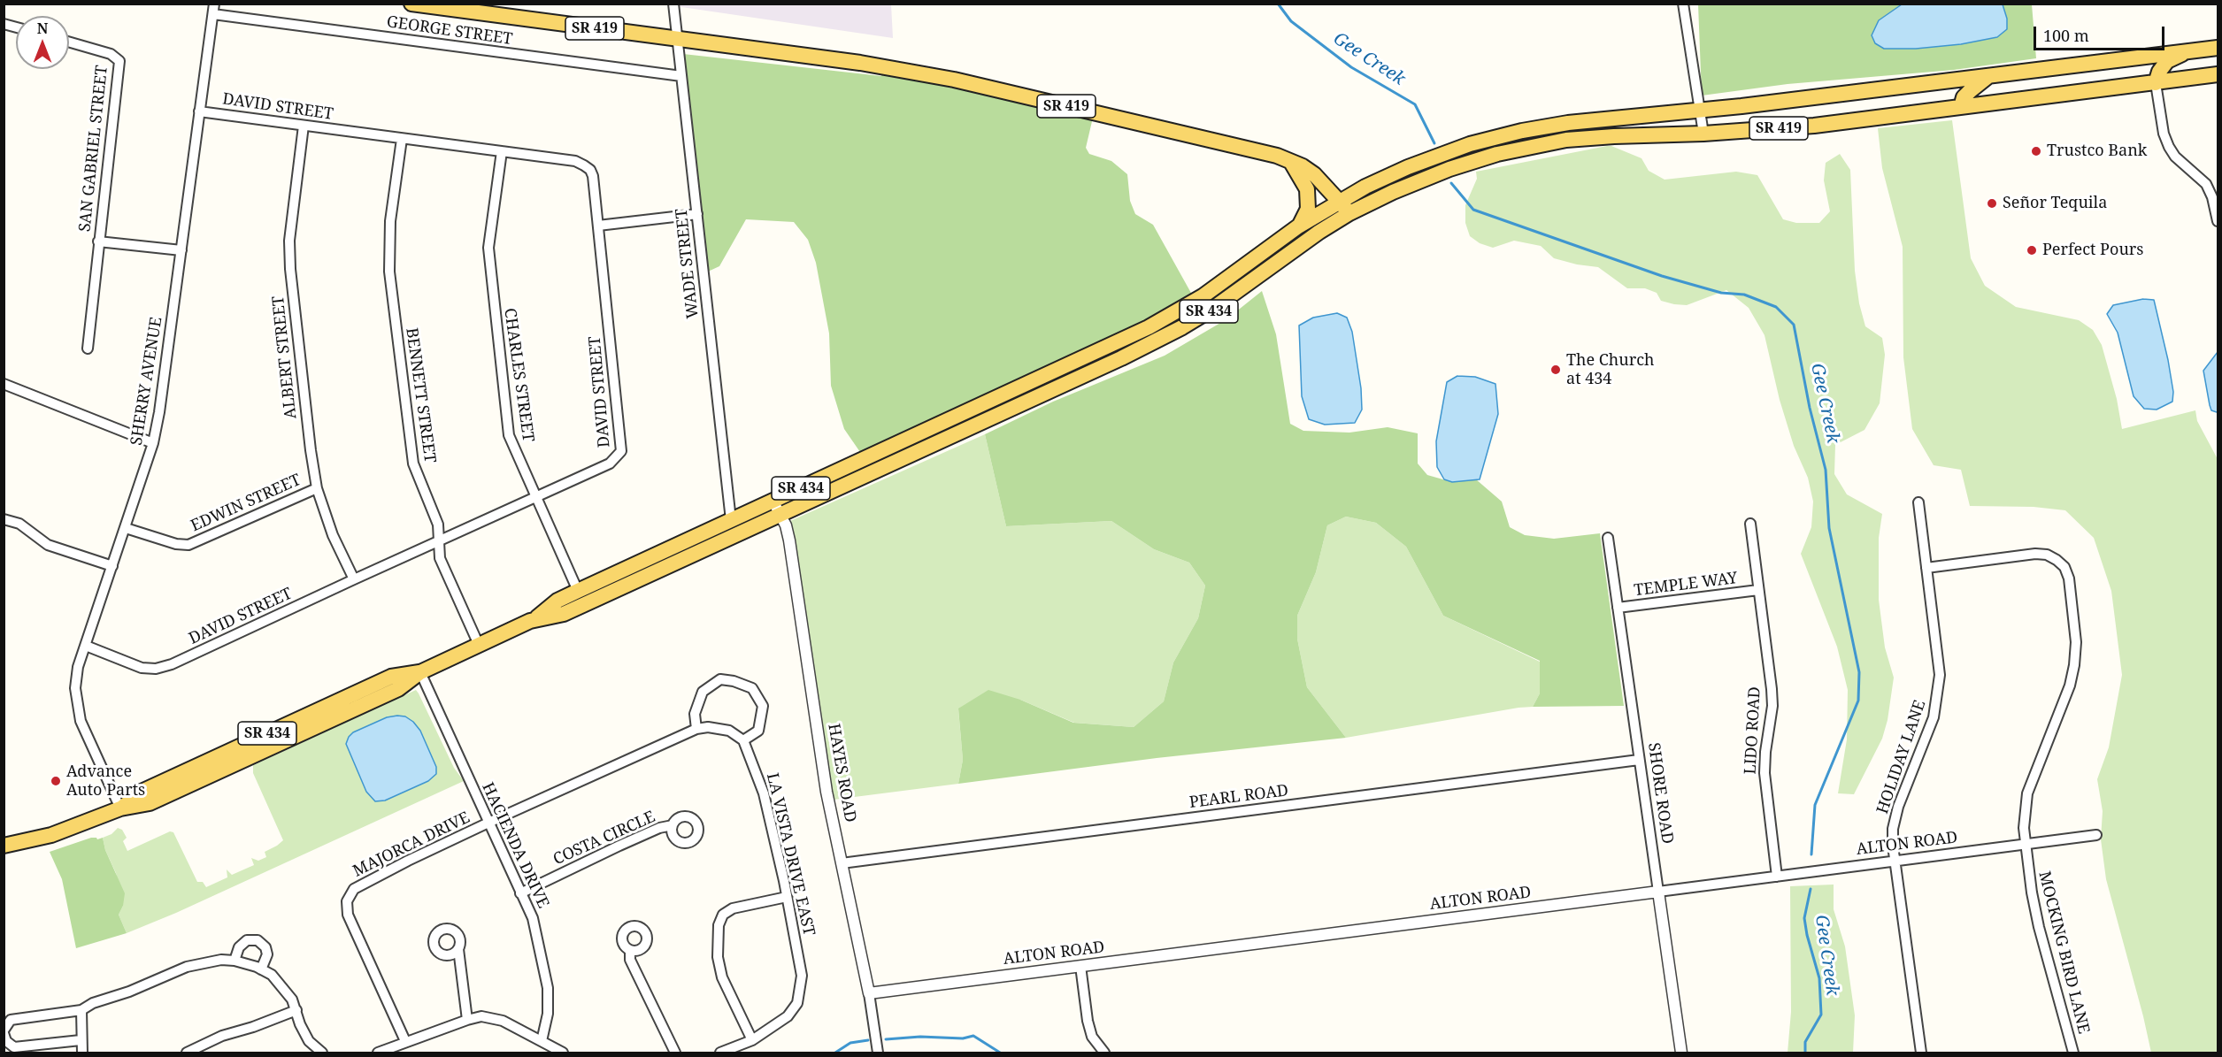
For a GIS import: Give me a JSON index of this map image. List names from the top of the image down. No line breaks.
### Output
{"streets":{"main road":["SR 419","SR 434"],"street":["GEORGE STREET","DAVID STREET","SAN GABRIEL STREET","WADE STREET","ALBERT STREET","CHARLES STREET","SHERRY AVENUE","BENNETT STREET","EDWIN STREET","TEMPLE WAY","LIDO ROAD","HOLIDAY LANE","HAYES ROAD","SHORE ROAD","PEARL ROAD","COSTA CIRCLE","ALTON ROAD","MAJORCA DRIVE","HACIENDA DRIVE","LA VISTA DRIVE EAST","MOCKING BIRD LANE"]},"crossings":[["SR 419","WADE STREET"],["SR 419","SR 434"],["GEORGE STREET","WADE STREET"],["GEORGE STREET","SHERRY AVENUE"],["DAVID STREET","ALBERT STREET"],["DAVID STREET","CHARLES STREET"],["DAVID STREET","SHERRY AVENUE"],["DAVID STREET","BENNETT STREET"],["SAN GABRIEL STREET","SHERRY AVENUE"],["WADE STREET","SR 434"],["SR 434","CHARLES STREET"],["SR 434","SHERRY AVENUE"],["SR 434","BENNETT STREET"],["SR 434","HAYES ROAD"],["SR 434","HACIENDA DRIVE"],["ALBERT STREET","EDWIN STREET"],["SHERRY AVENUE","EDWIN STREET"],["TEMPLE WAY","LIDO ROAD"],["TEMPLE WAY","SHORE ROAD"],["LIDO ROAD","ALTON ROAD"],["HOLIDAY LANE","ALTON ROAD"],["HOLIDAY LANE","MOCKING BIRD LANE"],["HAYES ROAD","PEARL ROAD"],["HAYES ROAD","ALTON ROAD"],["SHORE ROAD","PEARL ROAD"],["SHORE ROAD","ALTON ROAD"],["COSTA CIRCLE","HACIENDA DRIVE"],["ALTON ROAD","MOCKING BIRD LANE"],["MAJORCA DRIVE","HACIENDA DRIVE"]],"water":["Gee Creek"],"places":["Trustco Bank","Señor Tequila","Perfect Pours","The Church at 434","Advance Auto Parts"],"scale_bar":"100 m","north":"top"}
